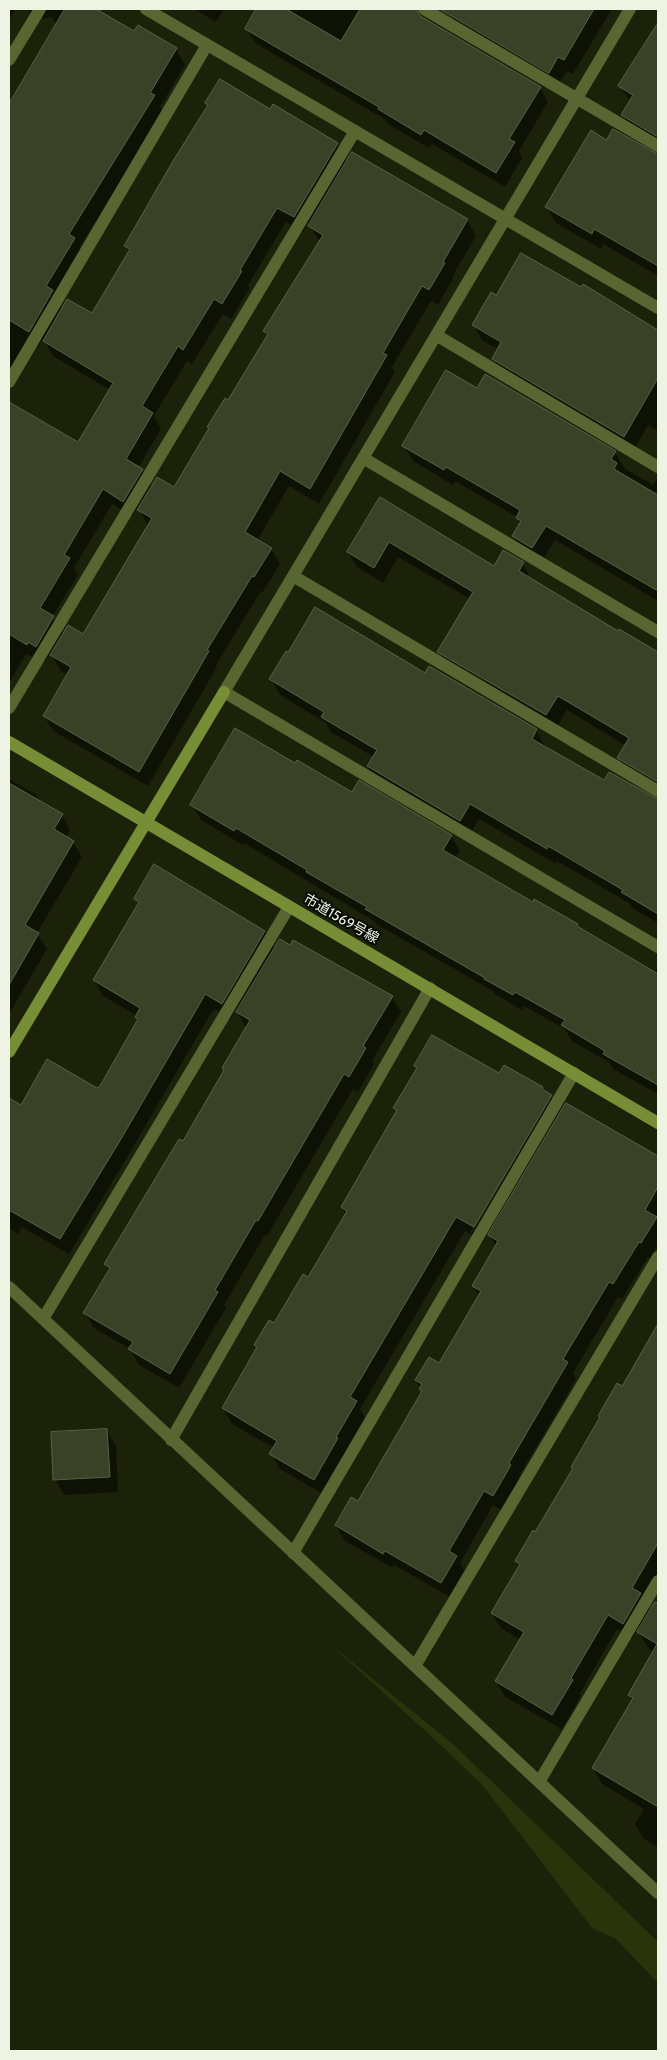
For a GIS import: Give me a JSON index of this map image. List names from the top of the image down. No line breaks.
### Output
{"streets":{"street":["市道1569号線"]}}
